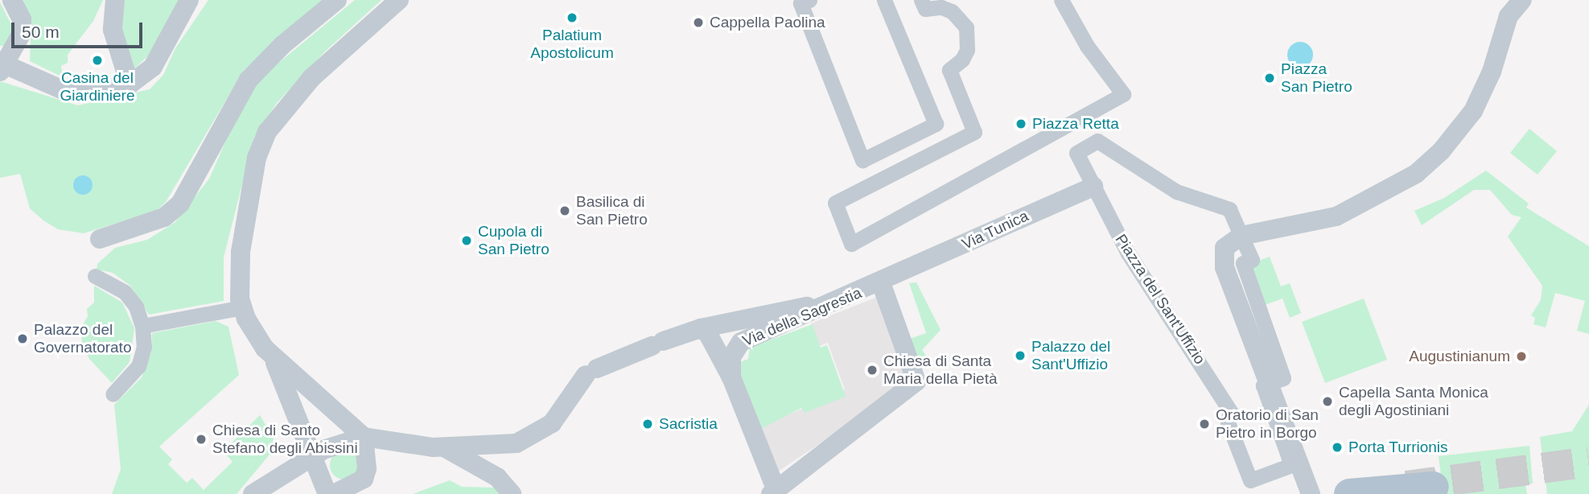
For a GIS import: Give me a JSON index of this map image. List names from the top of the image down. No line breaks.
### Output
{"streets":{"street":["Via Tunica","Piazza del Sant'Uffizio","Via della Sagrestia"]},"crossings":[["Via Tunica","Piazza del Sant'Uffizio"],["Via Tunica","Via della Sagrestia"]],"places":["Palatium Apostolicum","Cappella Paolina","Casina del Giardiniere","Piazza San Pietro","Piazza Retta","Basilica di San Pietro","Cupola di San Pietro","Palazzo del Governatorato","Palazzo del Sant'Uffizio","Augustinianum","Chiesa di Santa Maria della Pietà","Capella Santa Monica degli Agostiniani","Sacristia","Oratorio di San Pietro in Borgo","Chiesa di Santo Stefano degli Abissini","Porta Turrionis"],"scale_bar":"50 m"}
